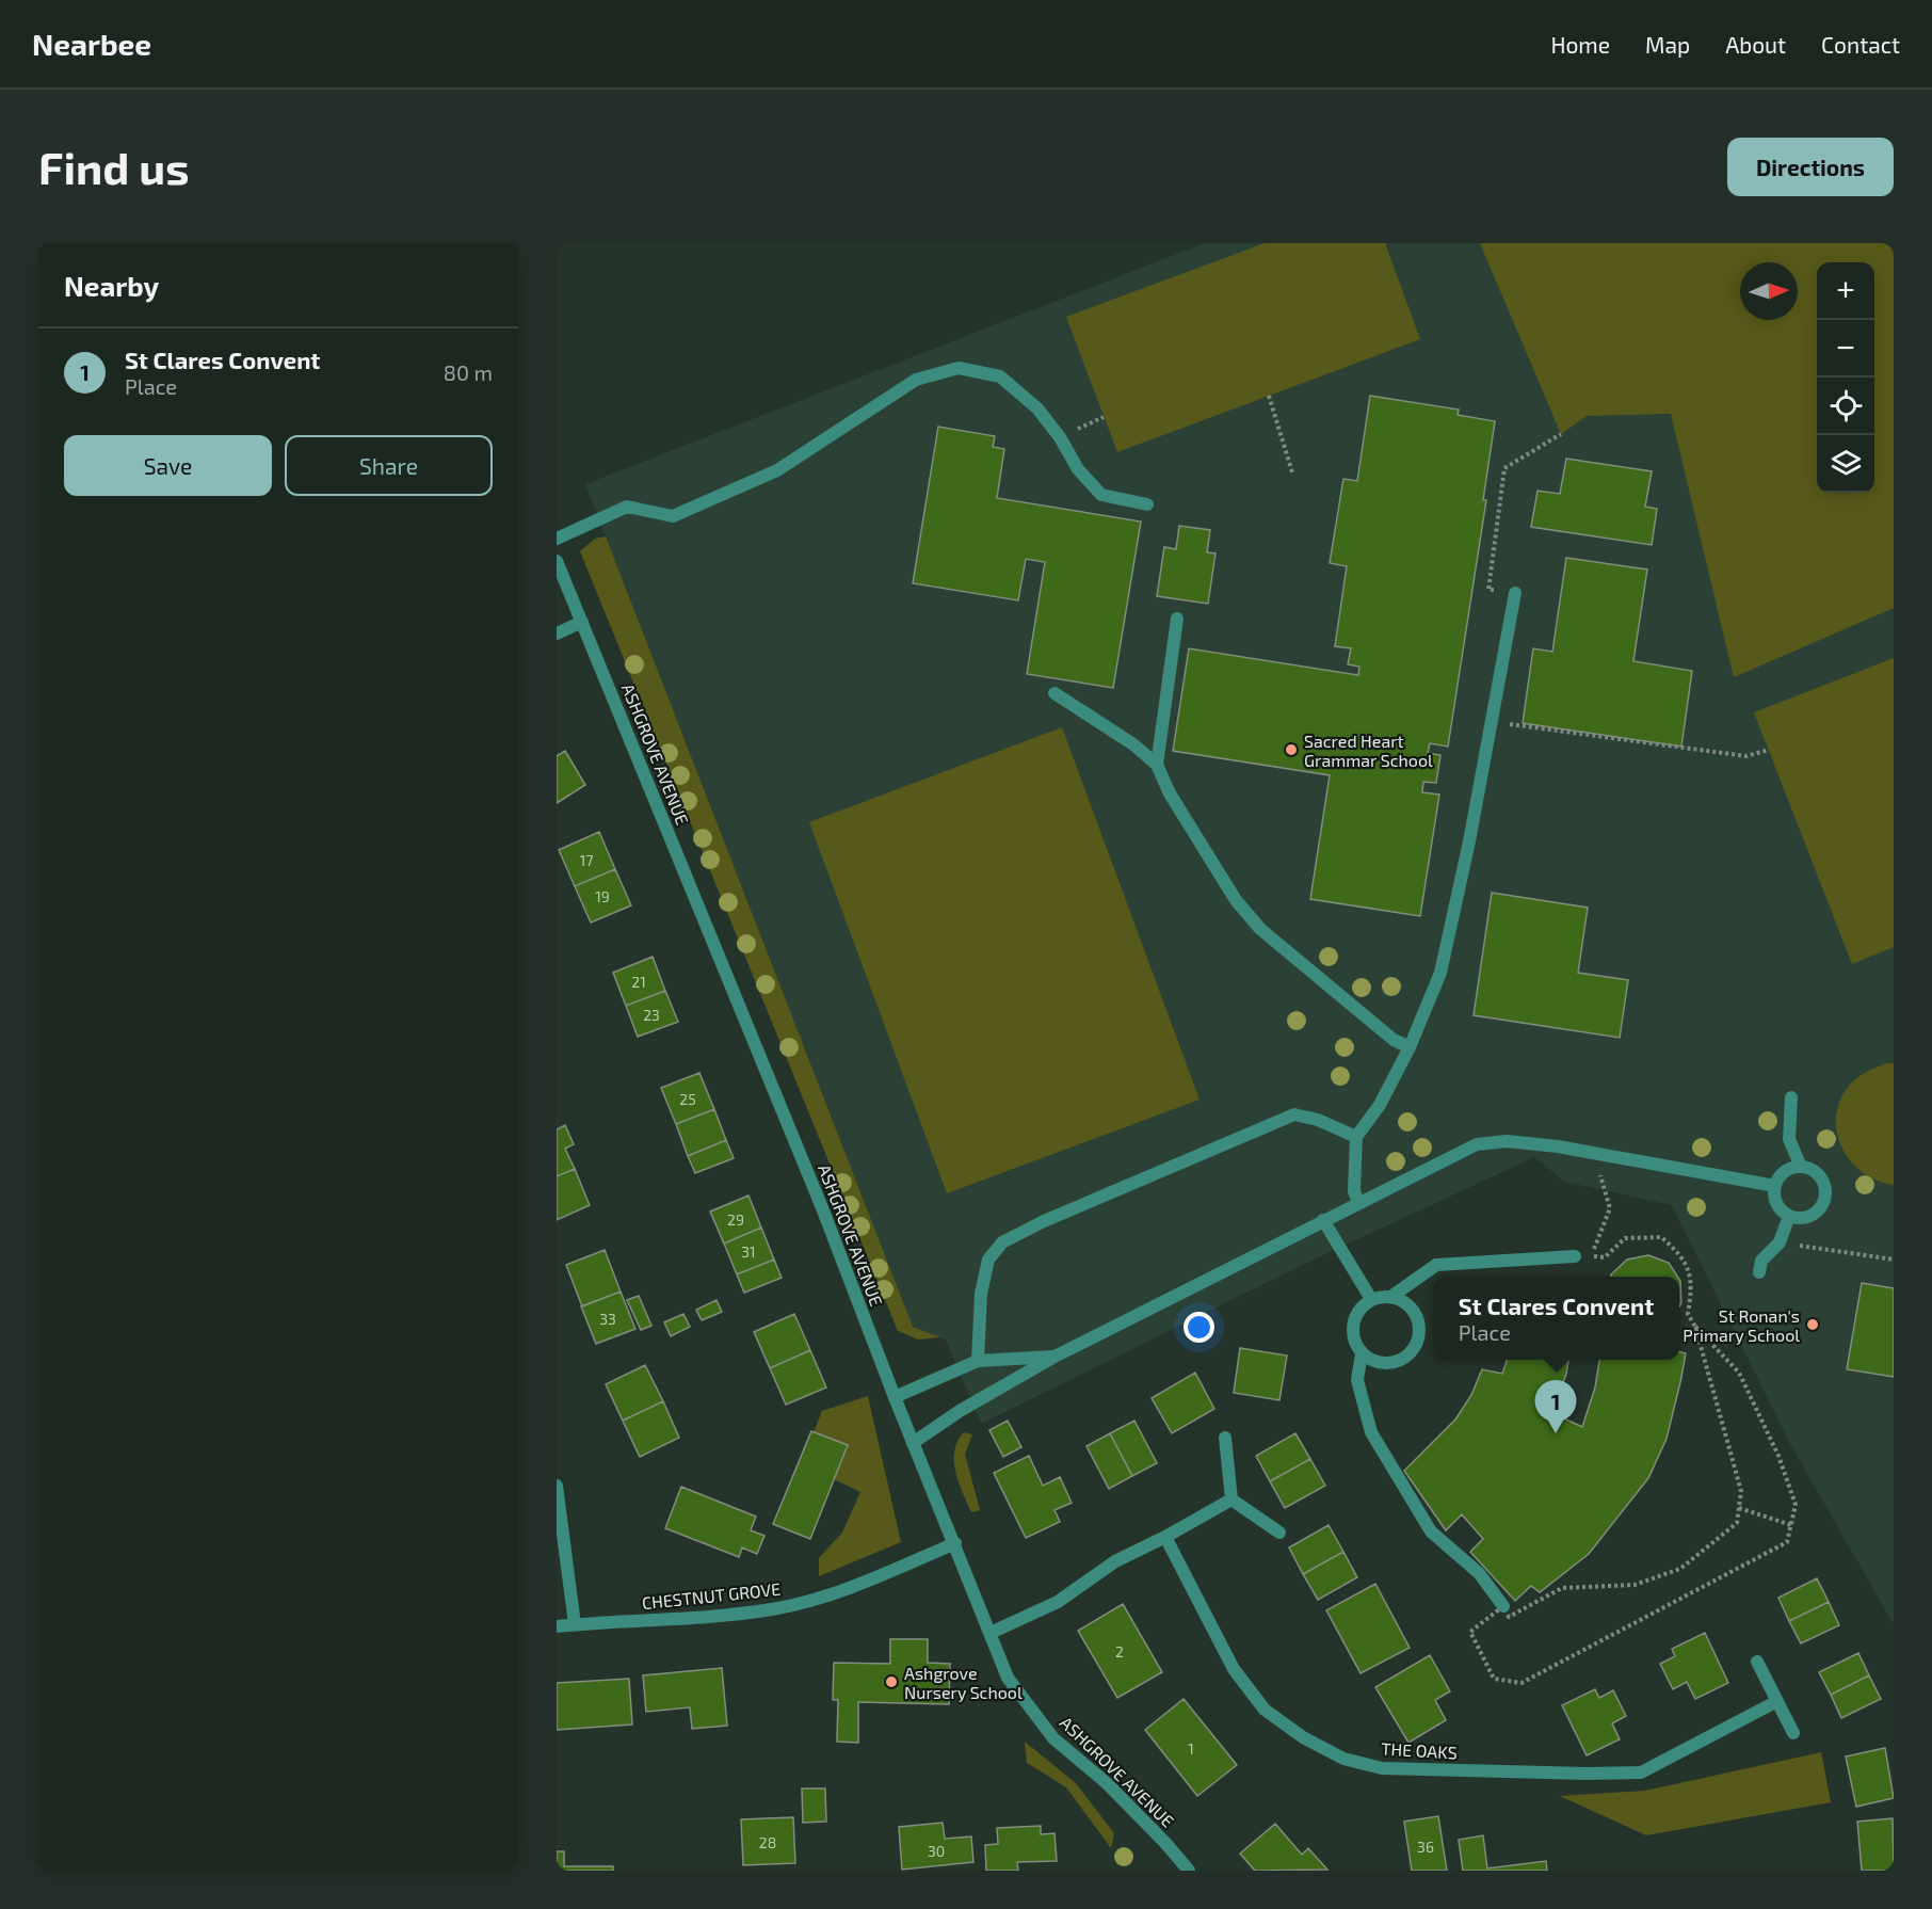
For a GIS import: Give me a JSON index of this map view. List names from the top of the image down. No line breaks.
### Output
{"streets":{"street":["ASHGROVE AVENUE","CHESTNUT GROVE","THE OAKS"]},"crossings":[["ASHGROVE AVENUE","CHESTNUT GROVE"]],"places":["Sacred Heart Grammar School","St Ronan's Primary School","Ashgrove Nursery School"],"house_numbers":["17","19","21","23","25","29","31","33","2","1","28","36","30"],"north":"right","page":{"header":"Nearbee","nav":["Home","Map","About","Contact"],"buttons":["Directions",["Save","Share"]],"title":"Find us","heading":"Nearby","map_buttons":["+","−"],"list":[{"mark":"1","name":"St Clares Convent","note":"Place","value":"80 m"}],"popup":["St Clares Convent","Place"],"pins":"1"}}
